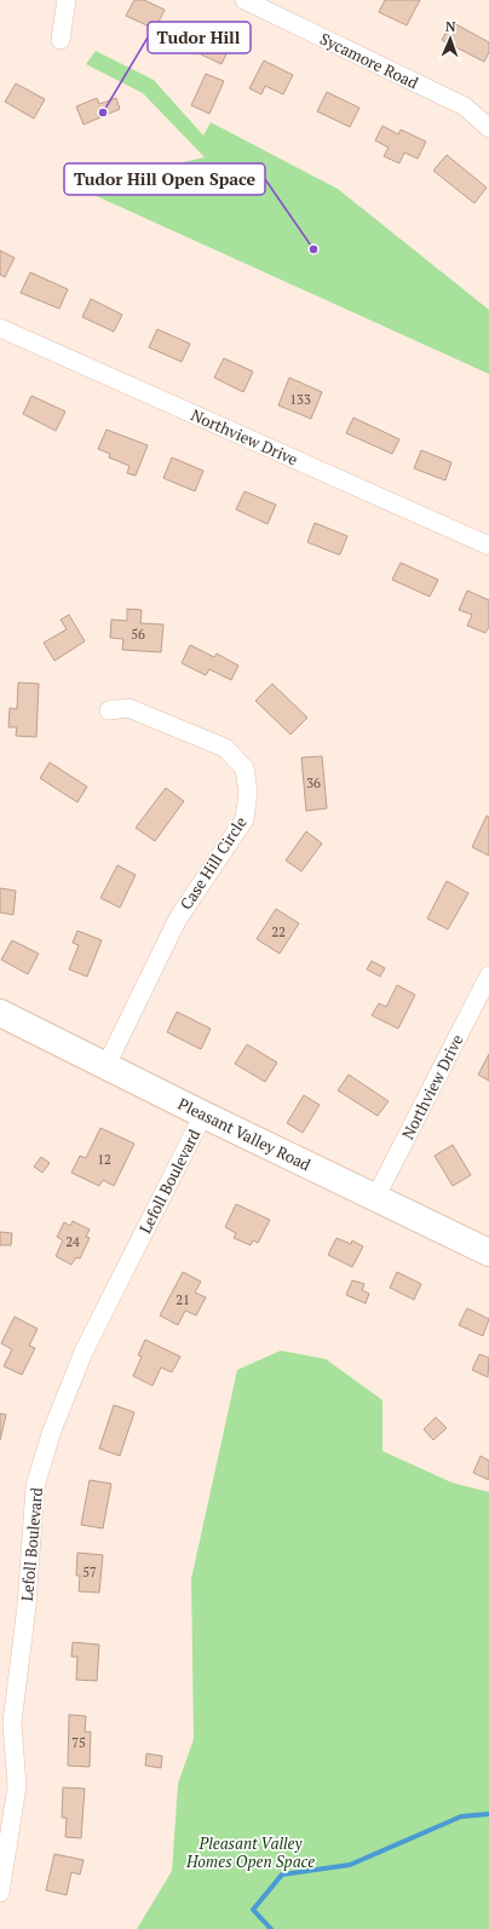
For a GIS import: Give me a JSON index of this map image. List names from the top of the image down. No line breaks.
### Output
{"streets":{"main road":["Pleasant Valley Road"],"street":["Sycamore Road","Northview Drive","Case Hill Circle","Lefoll Boulevard"]},"crossings":[["Northview Drive","Pleasant Valley Road"],["Case Hill Circle","Pleasant Valley Road"],["Pleasant Valley Road","Lefoll Boulevard"]],"parks":["Pleasant Valley Homes Open Space"],"places":["Tudor Hill","Tudor Hill Open Space"],"house_numbers":["133","56","36","22","12","24","21","57","75"],"north":"top"}
